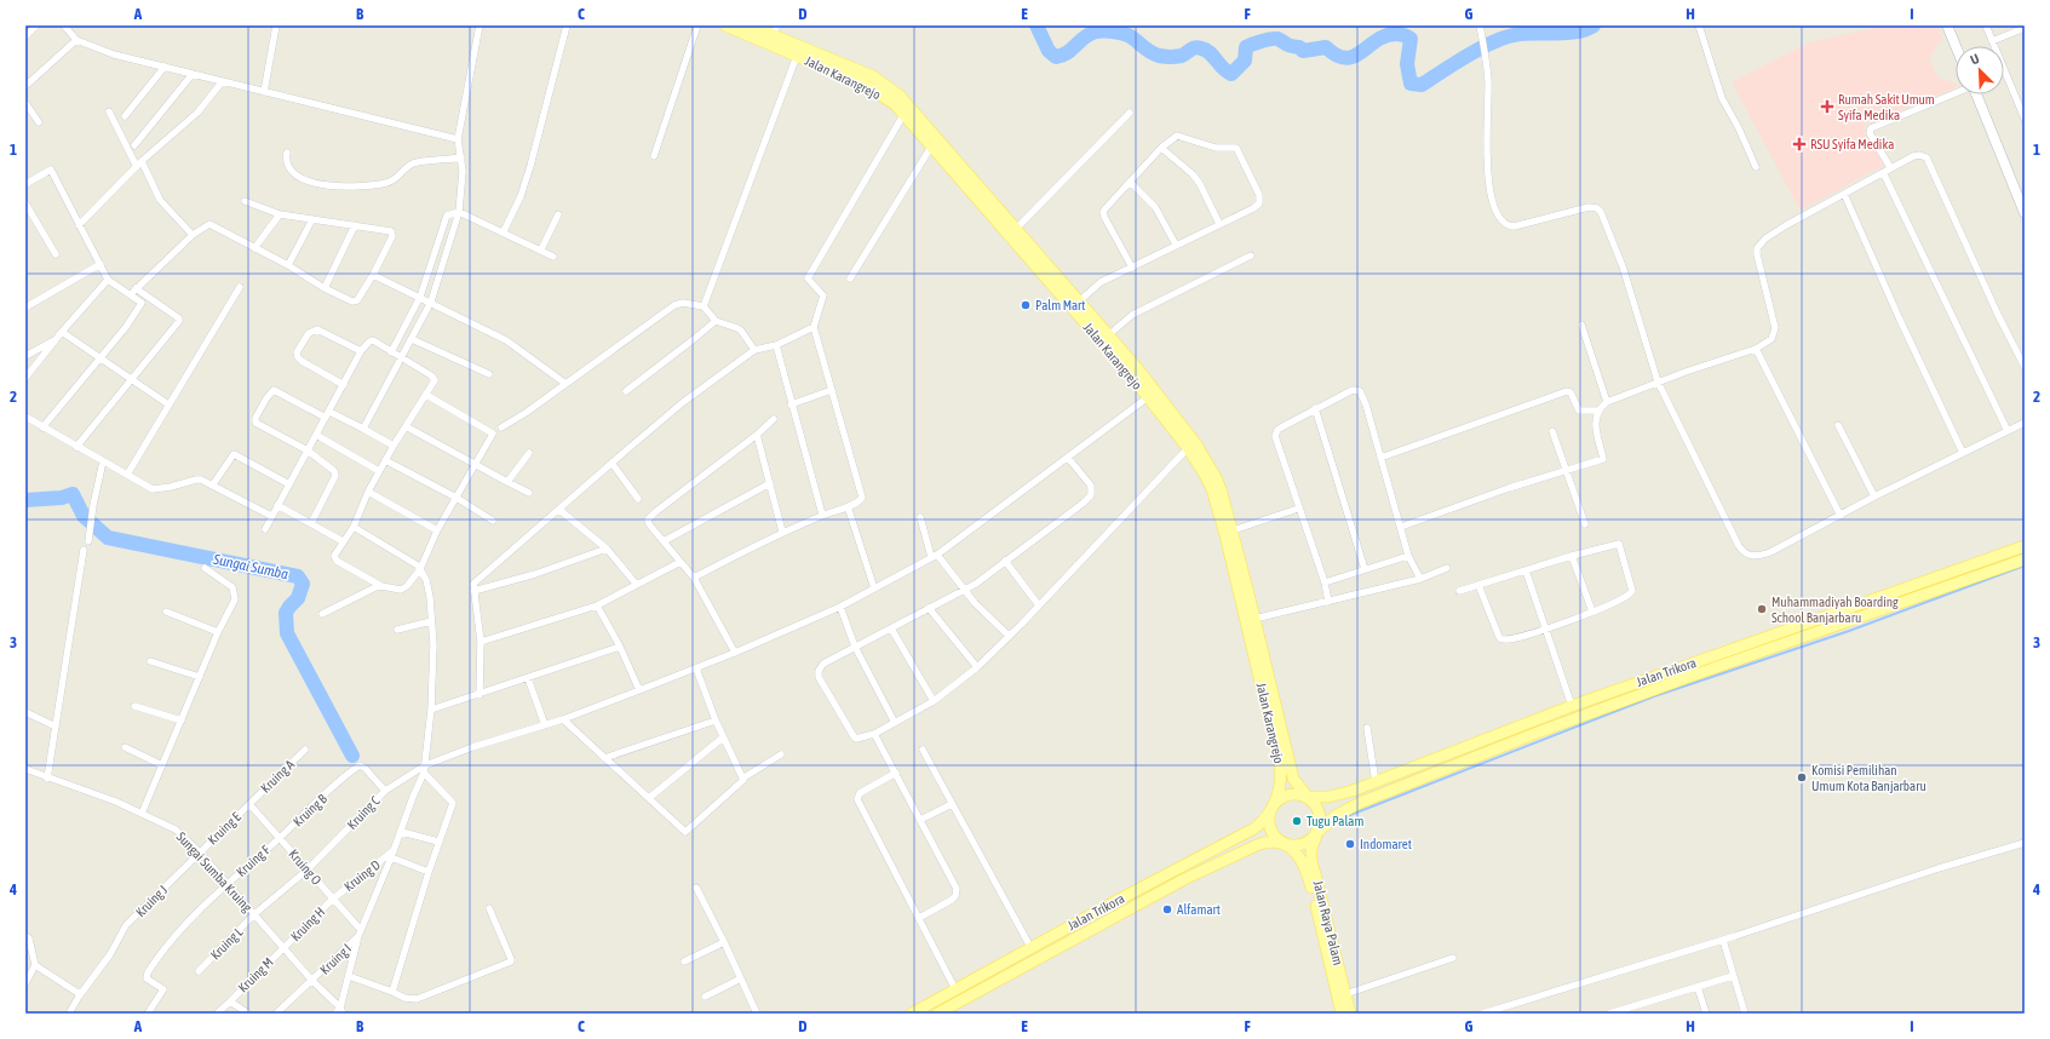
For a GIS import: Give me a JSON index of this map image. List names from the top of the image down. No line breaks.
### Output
{"streets":{"main road":["Jalan Karangrejo","Jalan Trikora","Jalan Raya Palam"],"street":["Kruing A","Kruing B","Kruing C","Kruing E","Kruing F","Kruing O","Sungai Sumba Kruing","Kruing D","Kruing J","Kruing H","Kruing L","Kruing I","Kruing M"]},"crossings":[["Jalan Karangrejo","Jalan Trikora"],["Jalan Karangrejo","Kruing C"],["Jalan Karangrejo","Jalan Raya Palam"],["Jalan Trikora","Jalan Raya Palam"],["Kruing A","Kruing E"],["Kruing A","Kruing O"],["Kruing B","Kruing C"],["Kruing B","Kruing F"],["Kruing B","Kruing O"],["Kruing C","Kruing O"],["Kruing C","Sungai Sumba Kruing"],["Kruing C","Kruing L"],["Kruing E","Kruing O"],["Kruing E","Sungai Sumba Kruing"],["Kruing E","Kruing J"],["Kruing F","Kruing O"],["Kruing F","Sungai Sumba Kruing"],["Kruing O","Kruing D"],["Kruing O","Kruing H"],["Kruing O","Kruing I"],["Sungai Sumba Kruing","Kruing J"],["Sungai Sumba Kruing","Kruing H"],["Sungai Sumba Kruing","Kruing L"],["Sungai Sumba Kruing","Kruing I"],["Sungai Sumba Kruing","Kruing M"],["Kruing D","Kruing H"],["Kruing H","Kruing M"]],"water":["Sungai Sumba"],"places":{"health":["Rumah Sakit Umum Syifa Medika","RSU Syifa Medika"],"other":["Palm Mart","Muhammadiyah Boarding School Banjarbaru","Komisi Pemilihan Umum Kota Banjarbaru","Tugu Palam","Indomaret","Alfamart"]},"north":"top left","grid":{"columns":["A","B","C","D","E","F","G","H","I"],"rows":["1","2","3","4"]}}
